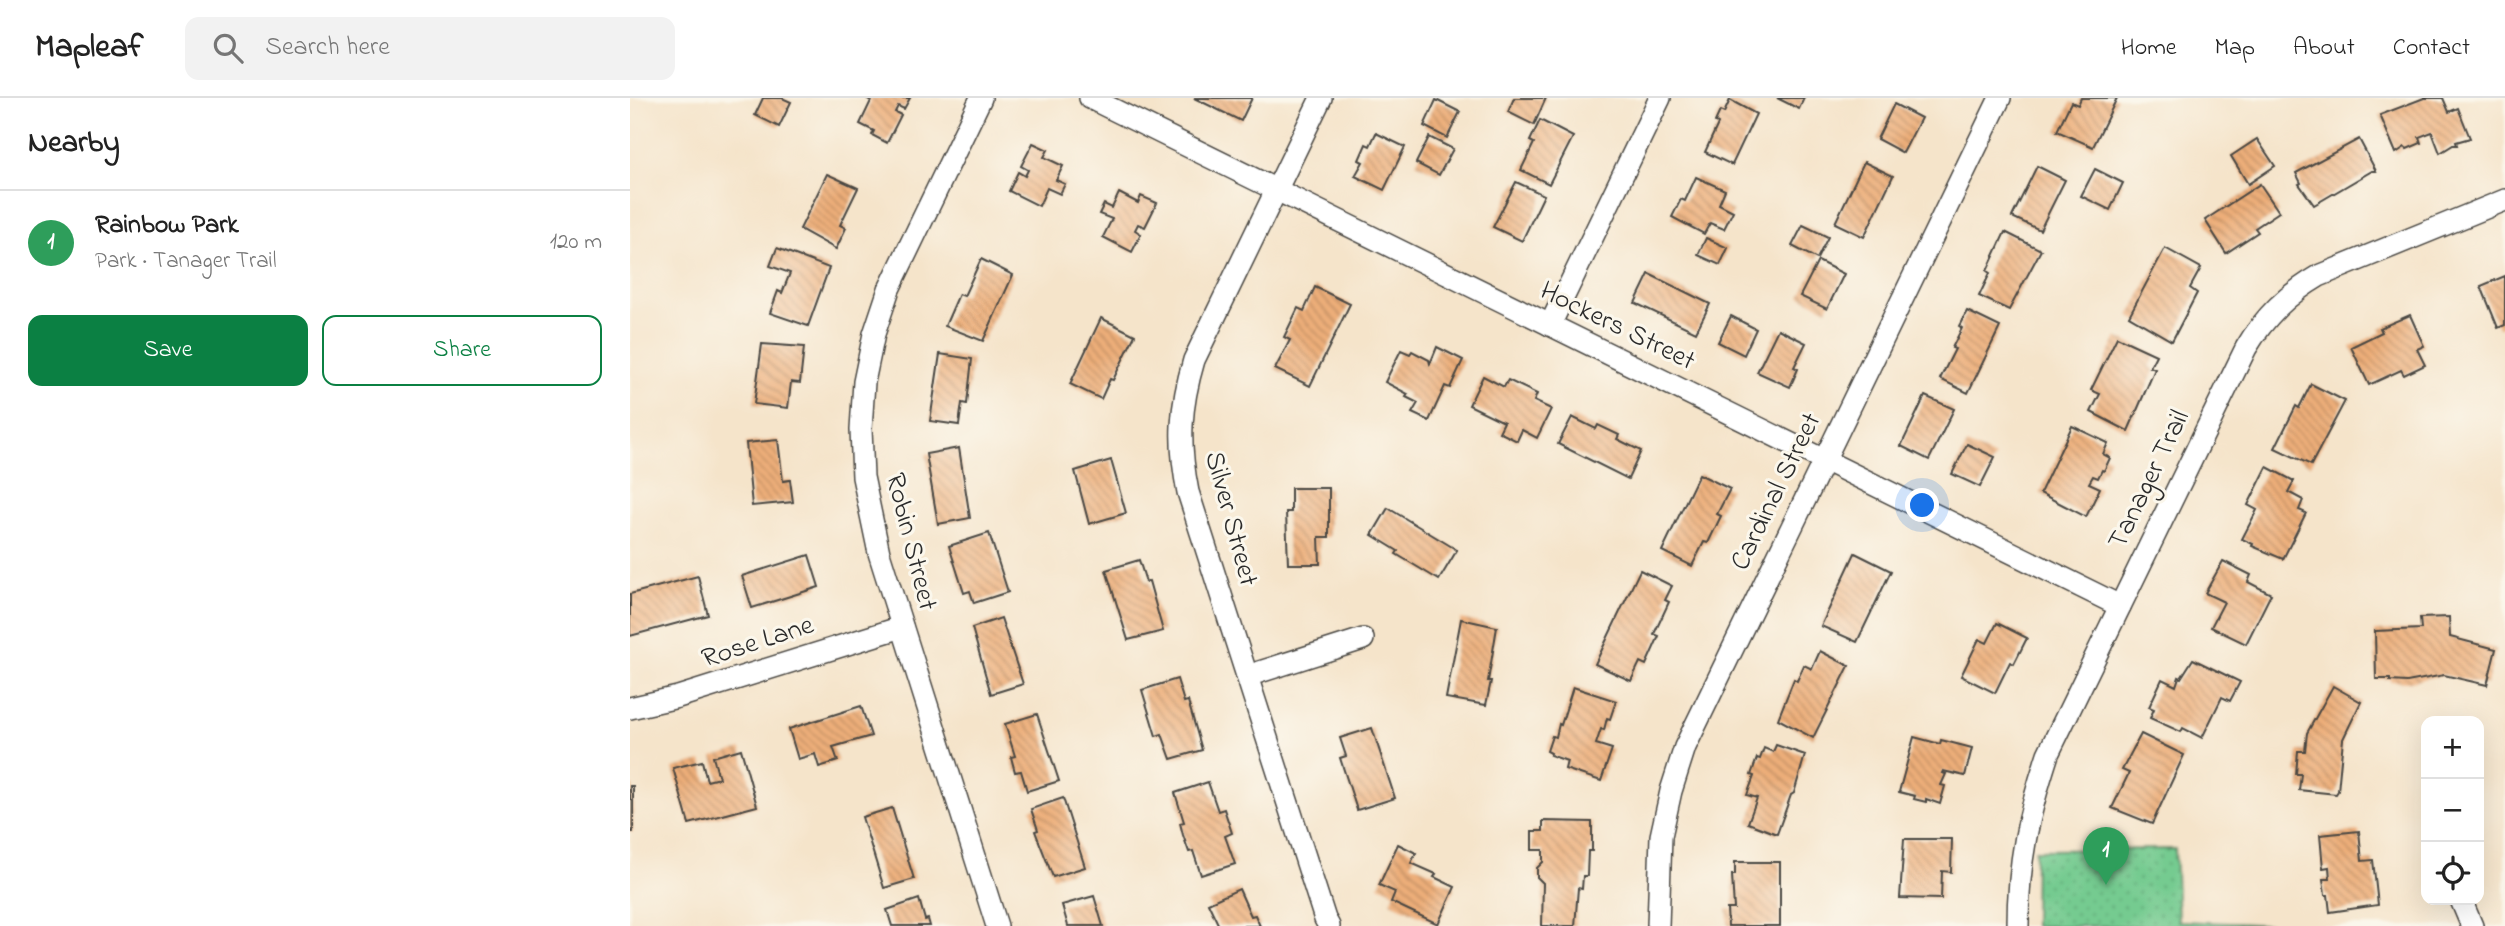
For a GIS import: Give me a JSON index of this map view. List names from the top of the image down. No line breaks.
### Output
{"streets":{"street":["Hockers Street","Tanager Trail","Cardinal Street","Silver Street","Robin Street","Rose Lane"]},"crossings":[["Hockers Street","Tanager Trail"],["Hockers Street","Cardinal Street"],["Hockers Street","Silver Street"],["Robin Street","Rose Lane"]],"page":{"header":"Mapleaf","search":"Search here","nav":["Home","Map","About","Contact"],"heading":"Nearby","list":[{"mark":"1","name":"Rainbow Park","note":"Park · Tanager Trail","value":"120 m"}],"buttons":["Save","Share"],"map_buttons":["+","−"],"pins":"1"}}
